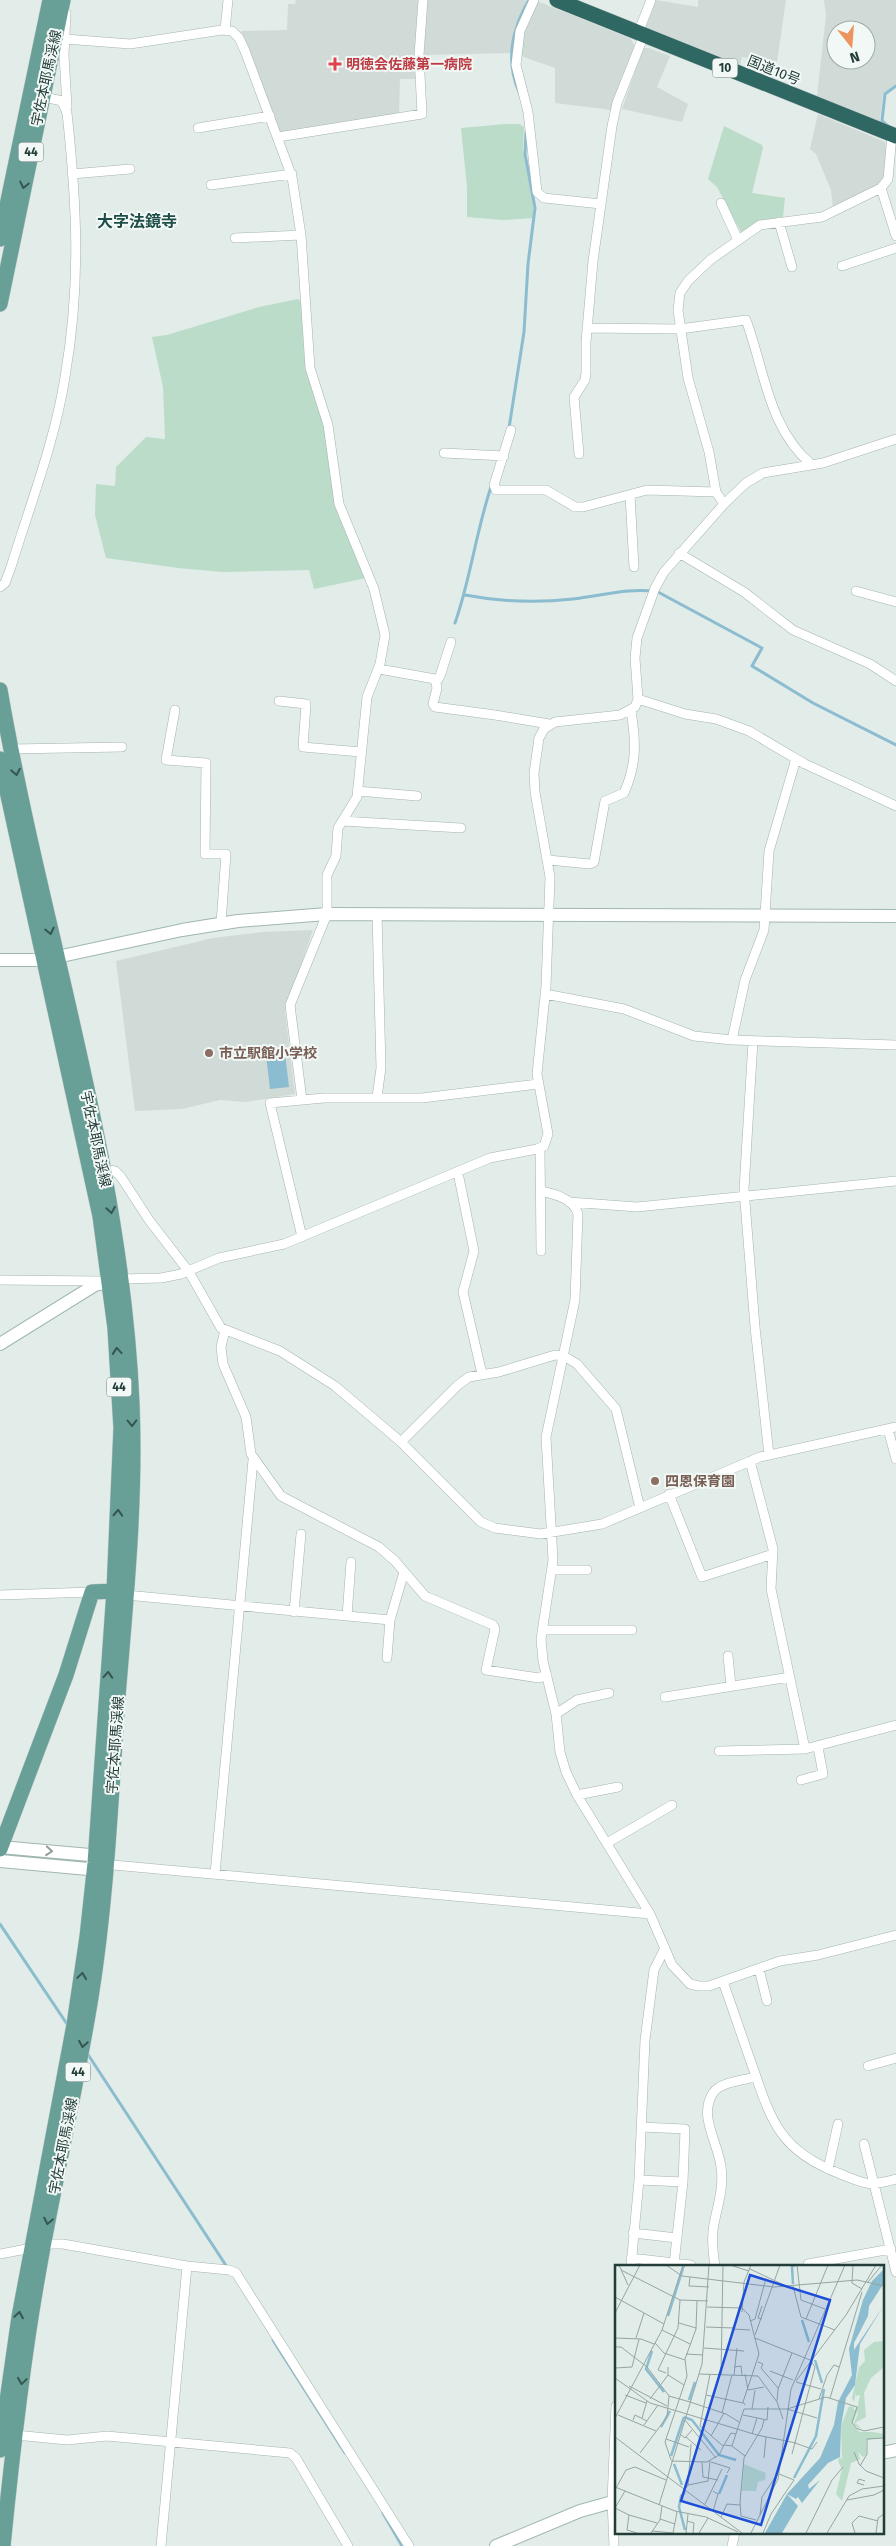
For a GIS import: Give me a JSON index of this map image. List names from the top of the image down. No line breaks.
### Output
{"streets":{"highway":["10","国道10号"],"main road":["宇佐本耶馬渓線","44"]},"districts":["大字法鏡寺"],"places":{"health":["明徳会佐藤第一病院"],"other":["市立駅館小学校","四恩保育園"]},"north":"bottom"}
